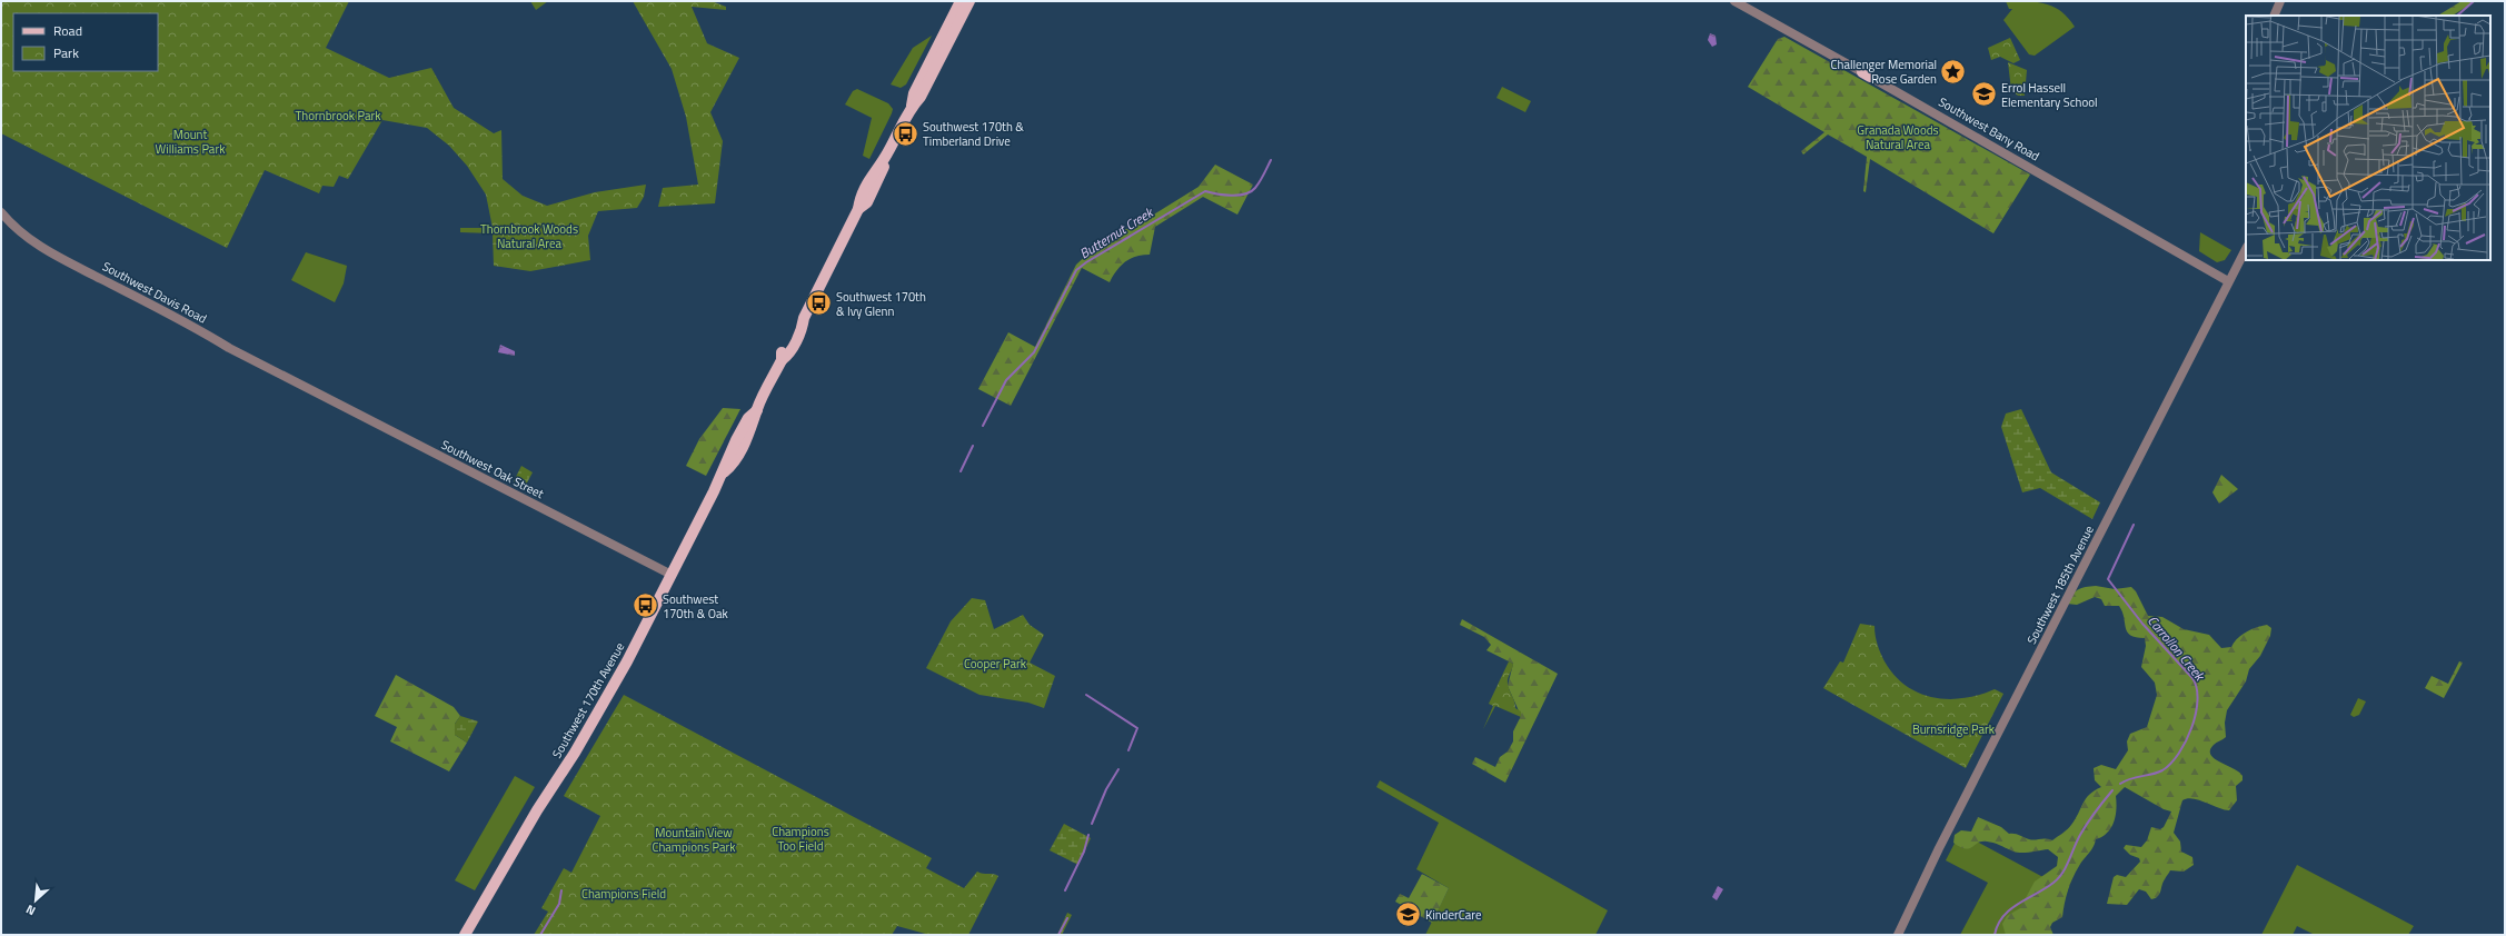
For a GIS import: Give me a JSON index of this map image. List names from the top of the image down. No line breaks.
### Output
{"streets":{"main road":["Southwest 170th Avenue"],"street":["Southwest Bany Road","Southwest Davis Road","Southwest Oak Street","Southwest 185th Avenue"]},"crossings":[["Southwest Bany Road","Southwest 185th Avenue"],["Southwest Davis Road","Southwest Oak Street"],["Southwest Oak Street","Southwest 170th Avenue"]],"water":["Butternut Creek","Carrollon Creek"],"parks":["Thornbrook Park","Granada Woods Natural Area","Mount Williams Park","Thornbrook Woods Natural Area","Cooper Park","Burnsridge Park","Champions Too Field","Mountain View Champions Park","Champions Field"],"places":{"place":["Challenger Memorial Rose Garden"],"school or university":["Errol Hassell Elementary School","KinderCare"],"bus stop":["Southwest 170th & Timberland Drive","Southwest 170th & Ivy Glenn","Southwest 170th & Oak"]},"legend":["Road","Park"],"north":"bottom left"}
